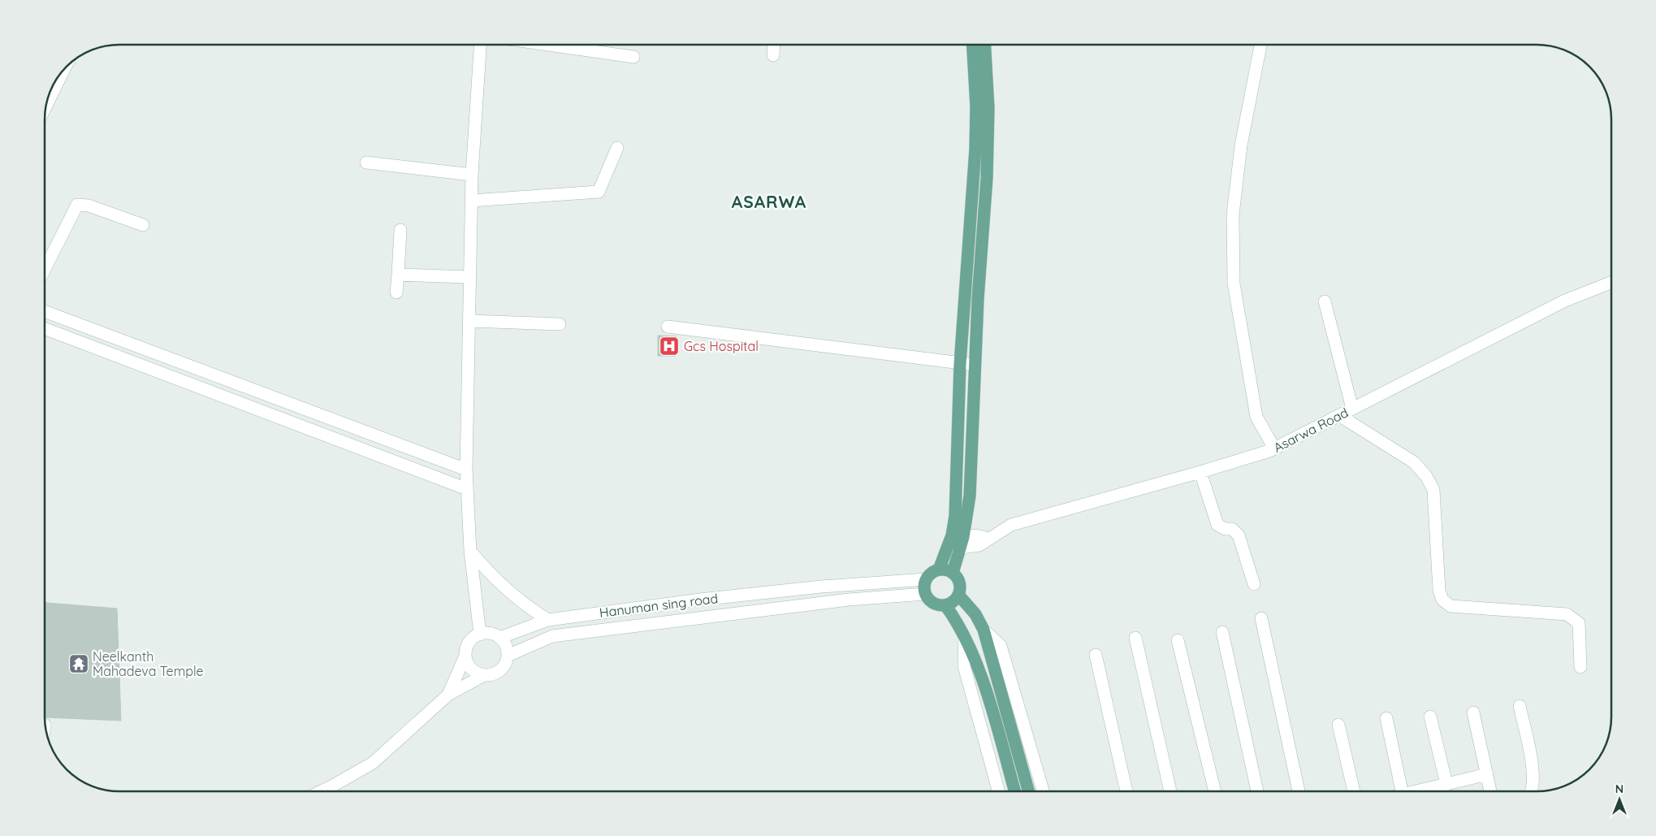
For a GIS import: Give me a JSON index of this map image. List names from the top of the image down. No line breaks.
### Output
{"streets":{"street":["Asarwa Road","Hanuman sing road"]},"districts":["ASARWA"],"places":{"hospital":["Gcs Hospital"],"temple":["Neelkanth Mahadeva Temple"]},"north":"top"}
